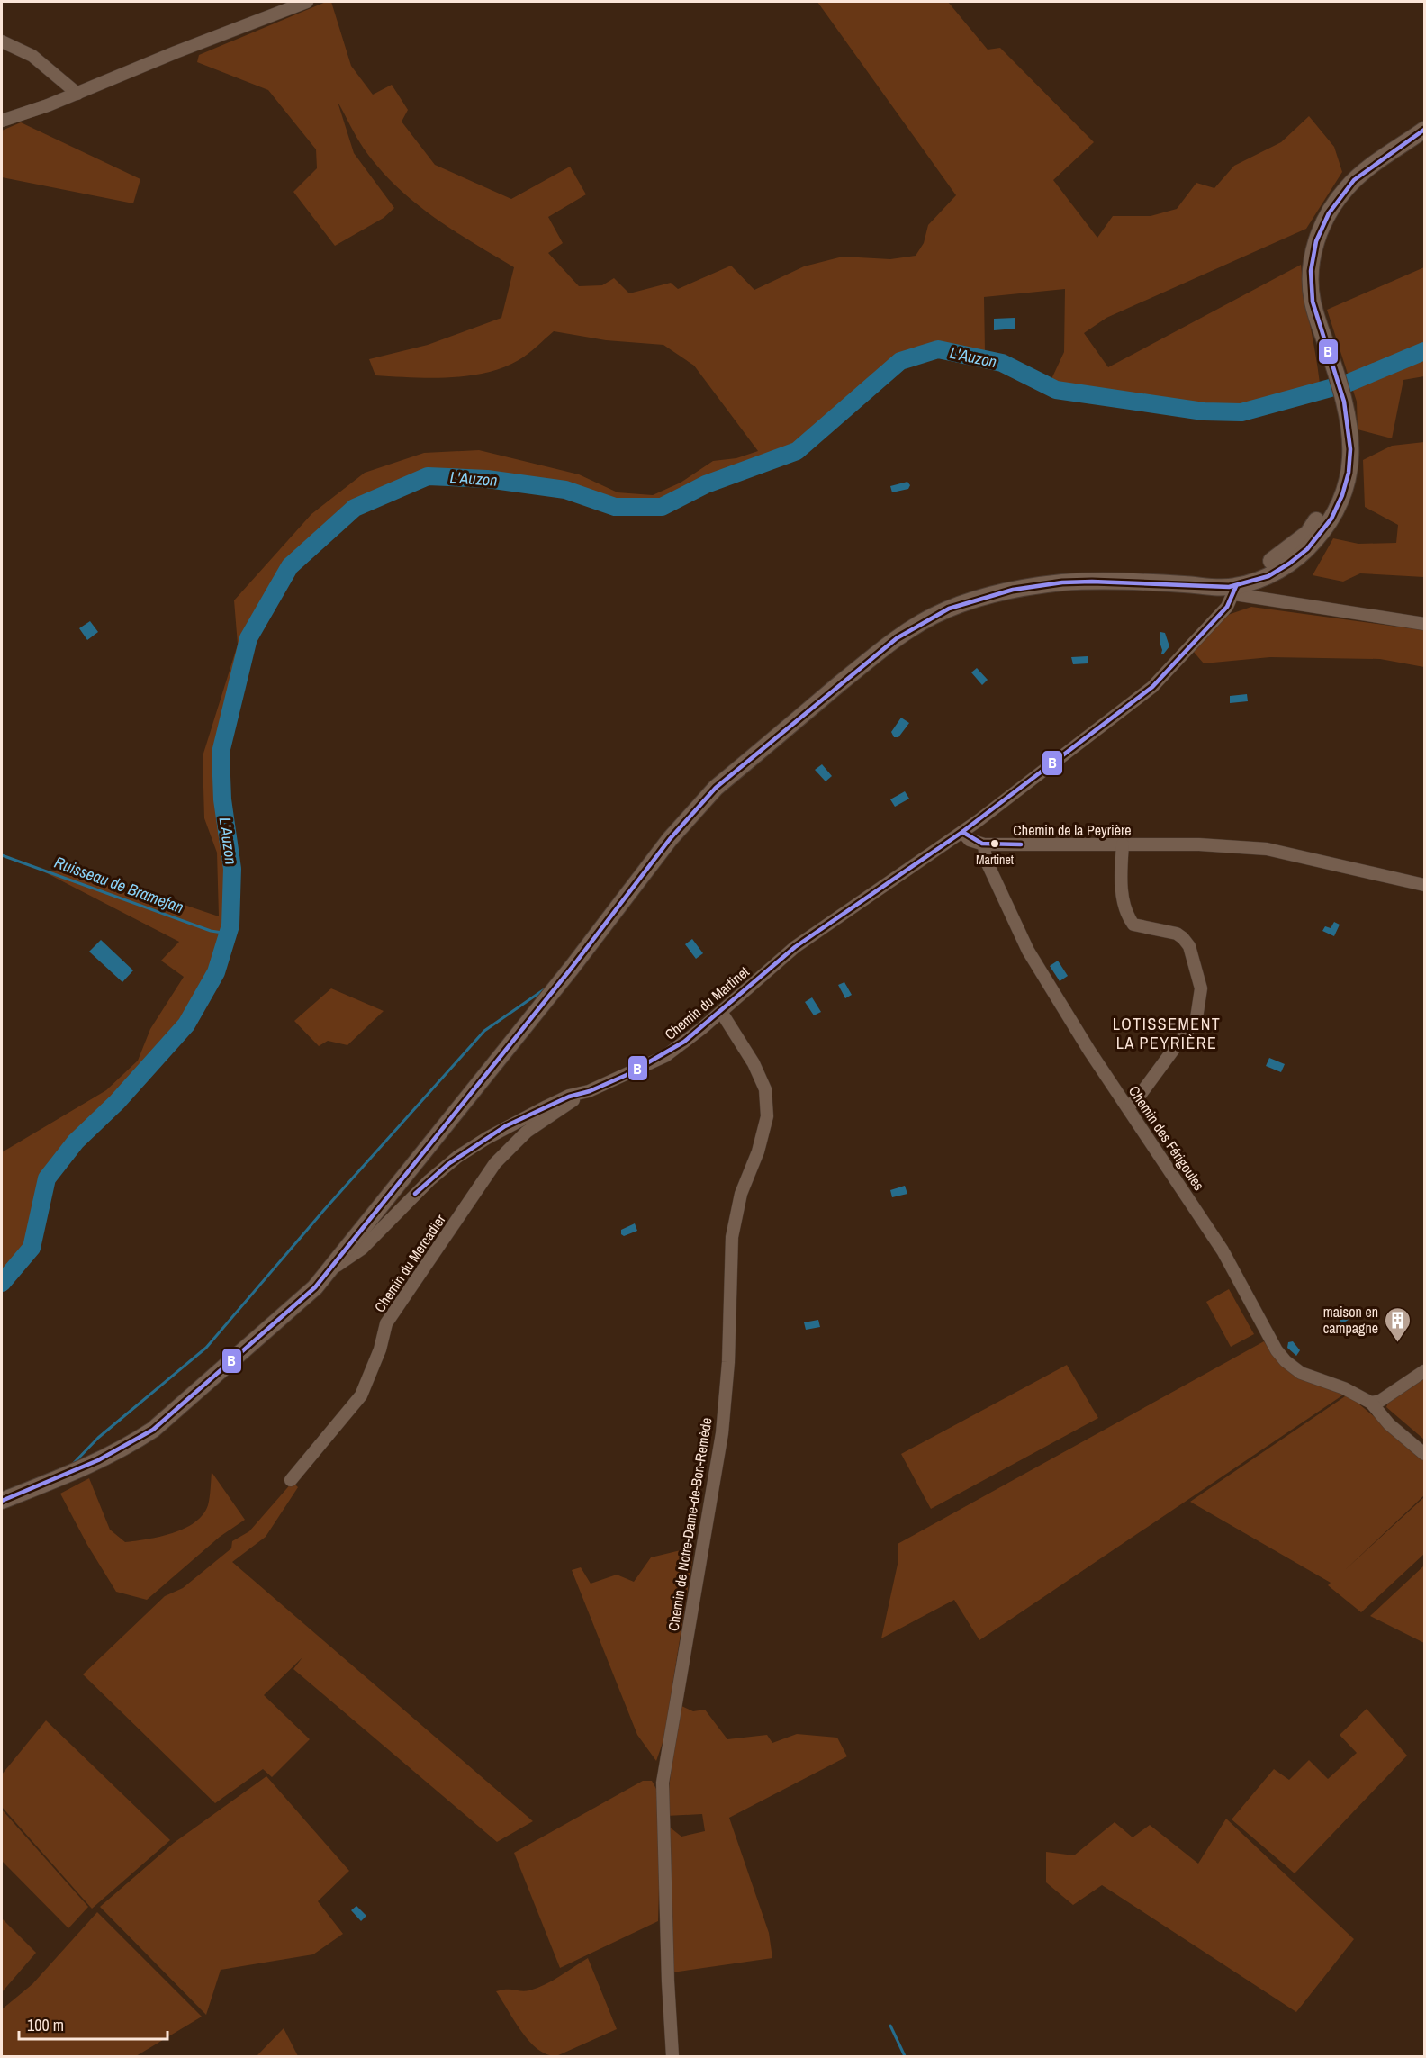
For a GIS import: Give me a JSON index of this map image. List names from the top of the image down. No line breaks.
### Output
{"streets":{"street":["Chemin de la Peyrière","Chemin du Martinet","Chemin des Férigoules","Chemin du Mercadier","Chemin de Notre-Dame-de-Bon-Remède"]},"crossings":[["Chemin de la Peyrière","Chemin du Martinet"],["Chemin de la Peyrière","Chemin des Férigoules"],["Chemin du Martinet","Chemin du Mercadier"],["Chemin du Martinet","Chemin de Notre-Dame-de-Bon-Remède"]],"districts":["LOTISSEMENT LA PEYRIÈRE"],"water":["L'Auzon","Ruisseau de Bramefan"],"places":{"other":["Martinet"],"building":["maison en campagne"]},"lines":["transit line B"],"scale_bar":"100 m"}
